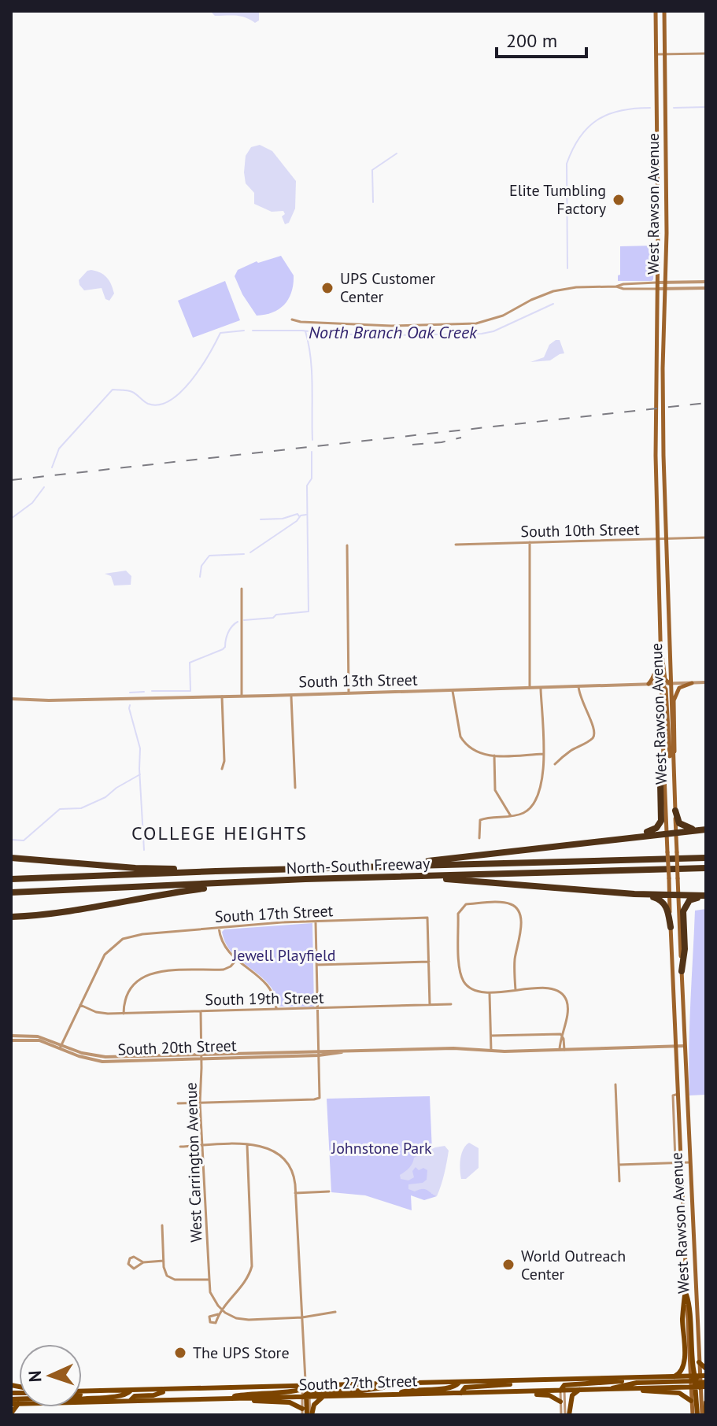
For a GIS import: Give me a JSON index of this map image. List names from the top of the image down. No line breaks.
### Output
{"streets":{"highway":["North-South Freeway"],"main road":["West Rawson Avenue","South 27th Street"],"street":["South 10th Street","South 13th Street","South 17th Street","South 19th Street","South 20th Street","West Carrington Avenue"]},"crossings":[["West Rawson Avenue","South 10th Street"],["West Rawson Avenue","South 13th Street"],["West Rawson Avenue","South 20th Street"],["West Rawson Avenue","South 27th Street"],["South 17th Street","South 19th Street"],["South 19th Street","West Carrington Avenue"],["South 20th Street","West Carrington Avenue"]],"districts":["COLLEGE HEIGHTS"],"water":["North Branch Oak Creek"],"parks":["Jewell Playfield","Johnstone Park"],"places":["Elite Tumbling Factory","UPS Customer Center","World Outreach Center","The UPS Store"],"scale_bar":"200 m","north":"left"}
